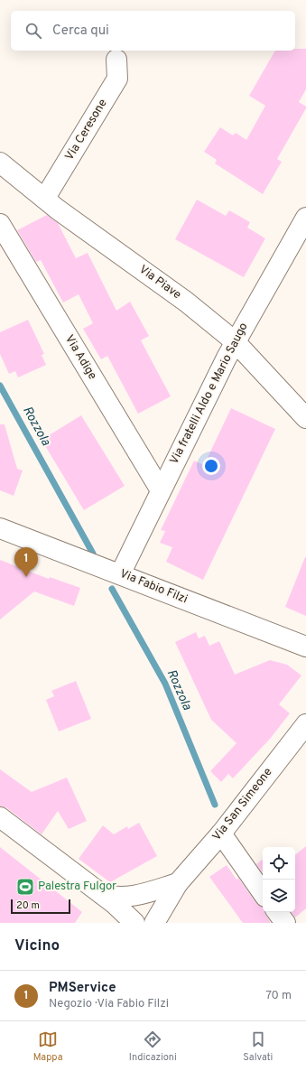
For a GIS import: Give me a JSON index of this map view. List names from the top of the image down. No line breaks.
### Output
{"streets":{"street":["Via Ceresone","Via Piave","Via Adige","Via fratelli Aldo e Mario Saugo","Via Fabio Filzi","Via San Simeone"]},"crossings":[["Via Ceresone","Via Piave"],["Via Piave","Via fratelli Aldo e Mario Saugo"],["Via Adige","Via fratelli Aldo e Mario Saugo"],["Via fratelli Aldo e Mario Saugo","Via Fabio Filzi"]],"water":["Rozzola"],"places":{"sports":["Palestra Fulgor"]},"scale_bar":"20 m","page":{"search":"Cerca qui","pins":"1","scale":"20 m","heading":"Vicino","list":[{"mark":"1","name":"PMService","note":"Negozio · Via Fabio Filzi","value":"70 m"}],"nav":["Mappa","Indicazioni","Salvati"]}}
